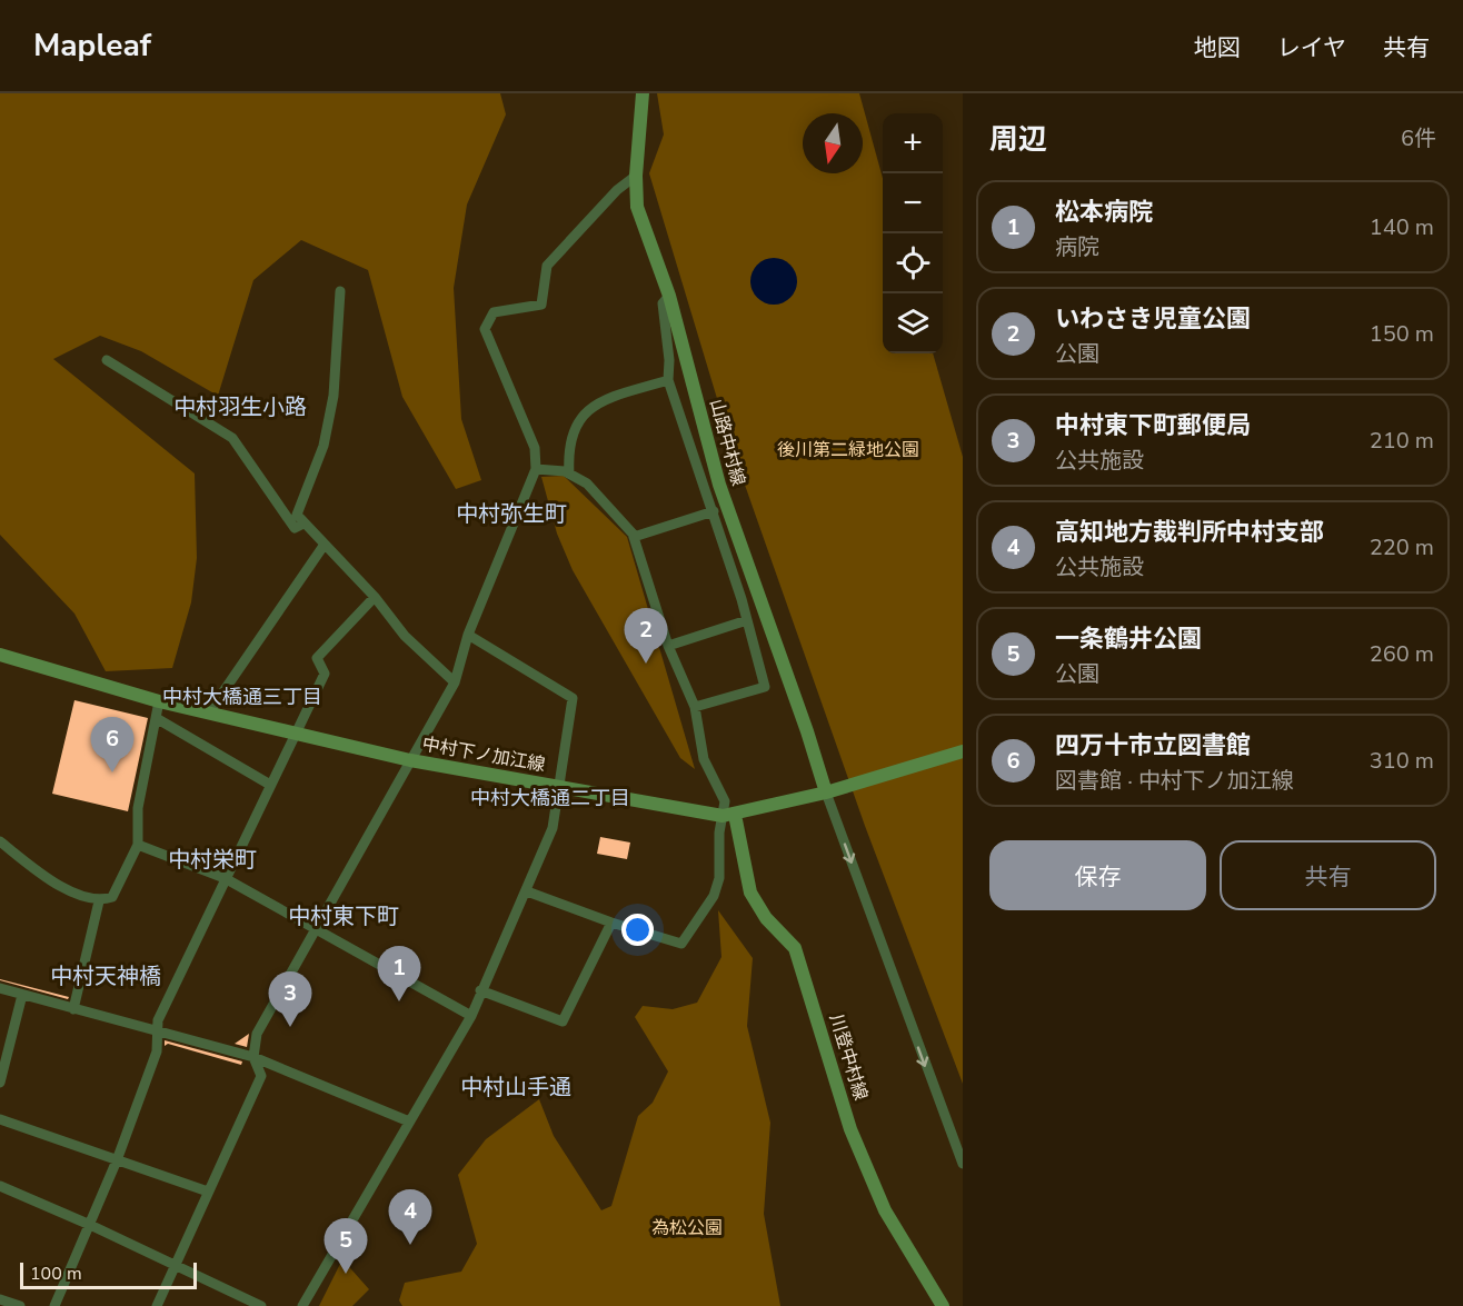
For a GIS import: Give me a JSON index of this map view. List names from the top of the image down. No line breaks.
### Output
{"streets":{"main road":["山路中村線","中村下ノ加江線","川登中村線"]},"crossings":[["山路中村線","中村下ノ加江線"],["中村下ノ加江線","川登中村線"]],"districts":["中村羽生小路","中村弥生町","中村大橋通三丁目","中村大橋通二丁目","中村栄町","中村東下町","中村天神橋","中村山手通"],"parks":["後川第二緑地公園","為松公園"],"scale_bar":"100 m","north":"bottom","page":{"header":"Mapleaf","nav":["地図","レイヤ","共有"],"heading":["周辺","6件"],"map_buttons":["+","−"],"list":[{"mark":"1","name":"松本病院","note":"病院","value":"140 m"},{"mark":"2","name":"いわさき児童公園","note":"公園","value":"150 m"},{"mark":"3","name":"中村東下町郵便局","note":"公共施設","value":"210 m"},{"mark":"4","name":"高知地方裁判所中村支部","note":"公共施設","value":"220 m"},{"mark":"5","name":"一条鶴井公園","note":"公園","value":"260 m"},{"mark":"6","name":"四万十市立図書館","note":"図書館 · 中村下ノ加江線","value":"310 m"}],"pins":["2","6","1","3","4","5"],"buttons":["保存","共有"],"scale":"100 m"}}
